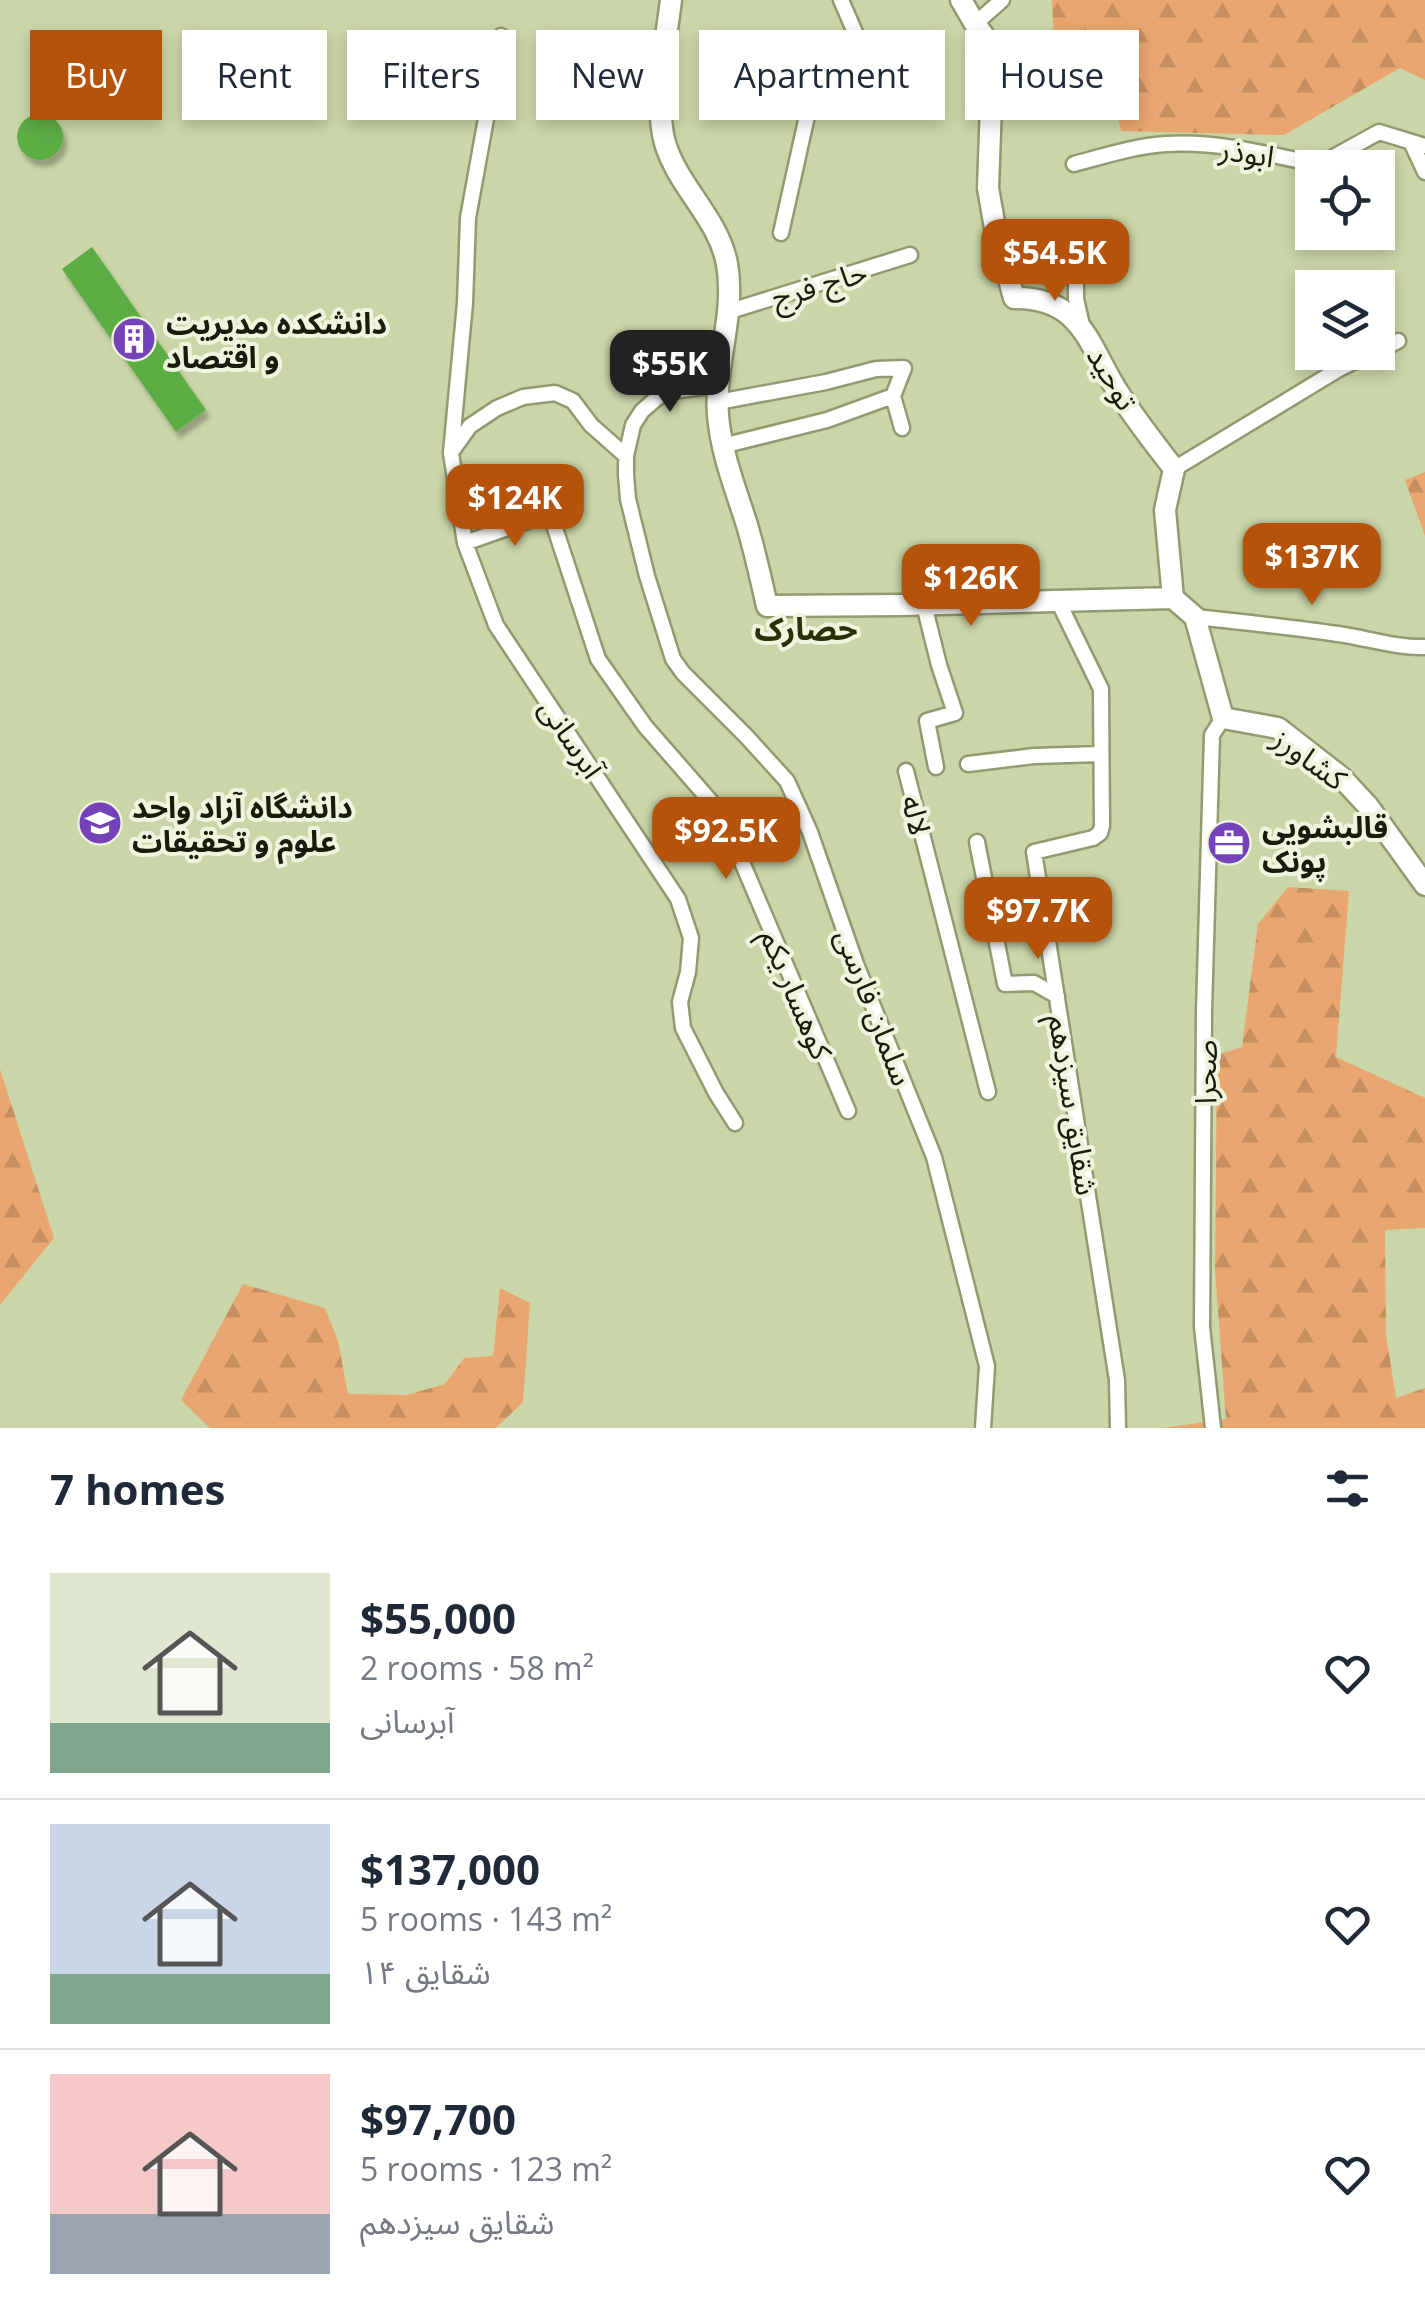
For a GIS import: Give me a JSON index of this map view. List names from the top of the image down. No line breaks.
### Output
{"streets":{"street":["ابوذر","حاج فرج","توحید","آبرسانی","کشاورز","لاله","کوهسار یکم","سلمان فارسی","صحرا","شقایق سیزدهم"]},"crossings":[["آبرسانی","کوهسار یکم"],["کشاورز","صحرا"]],"districts":["حصارک"],"places":{"building":["دانشکده مدیریت و اقتصاد"],"school or university":["دانشگاه آزاد واحد علوم و تحقیقات"],"office":["قالبشویی پونک"]},"page":{"chip":["Buy","Rent","Filters","New","Apartment","House"],"price":["$54.5K","$55K","$124K","$137K","$126K","$92.5K","$97.7K"],"heading":"7 homes","list":[{"name":"$55,000","note":"2 rooms · 58 m² · آبرسانی"},{"name":"$137,000","note":"5 rooms · 143 m² · شقایق ۱۴"},{"name":"$97,700","note":"5 rooms · 123 m² · شقایق سیزدهم"}]}}
